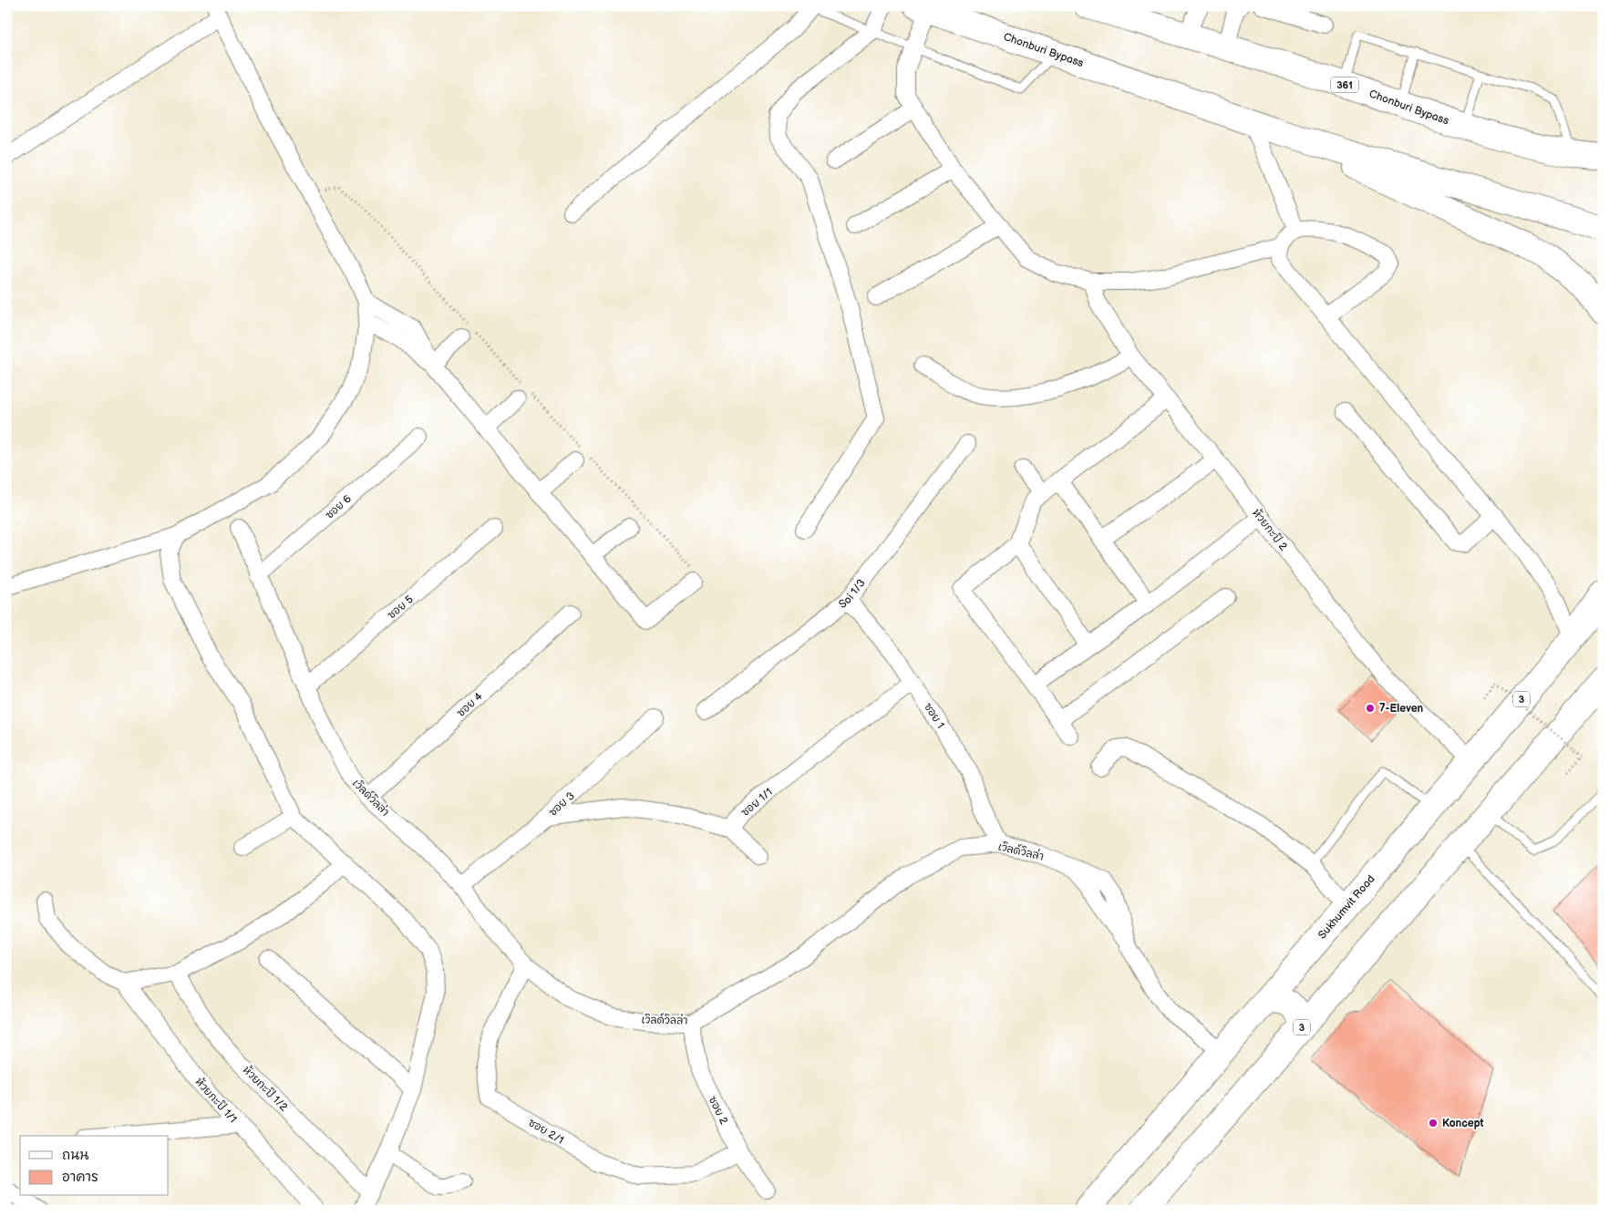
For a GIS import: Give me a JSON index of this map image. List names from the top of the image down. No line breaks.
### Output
{"streets":{"main road":["Chonburi Bypass","361","3","Sukhumvit Road"],"street":["ซอย 6","ห้วยกะปิ 2","Soi 1/3","ซอย 5","ซอย 4","ซอย 1","เวิลด์วิลล่า","ซอย 1/1","ซอย 3","ห้วยกะปิ 1/2","ห้วยกะปิ 1/1","ซอย 2","ซอย 2/1"]},"crossings":[["ซอย 6","เวิลด์วิลล่า"],["ห้วยกะปิ 2","Sukhumvit Road"],["Soi 1/3","ซอย 1"],["ซอย 5","เวิลด์วิลล่า"],["ซอย 4","เวิลด์วิลล่า"],["ซอย 1","เวิลด์วิลล่า"],["ซอย 1","ซอย 1/1"],["เวิลด์วิลล่า","ซอย 3"],["เวิลด์วิลล่า","Sukhumvit Road"],["เวิลด์วิลล่า","ซอย 2"],["เวิลด์วิลล่า","ซอย 2/1"],["ซอย 2","ซอย 2/1"]],"places":["7-Eleven","Koncept"],"legend":["ถนน","อาคาร"]}
